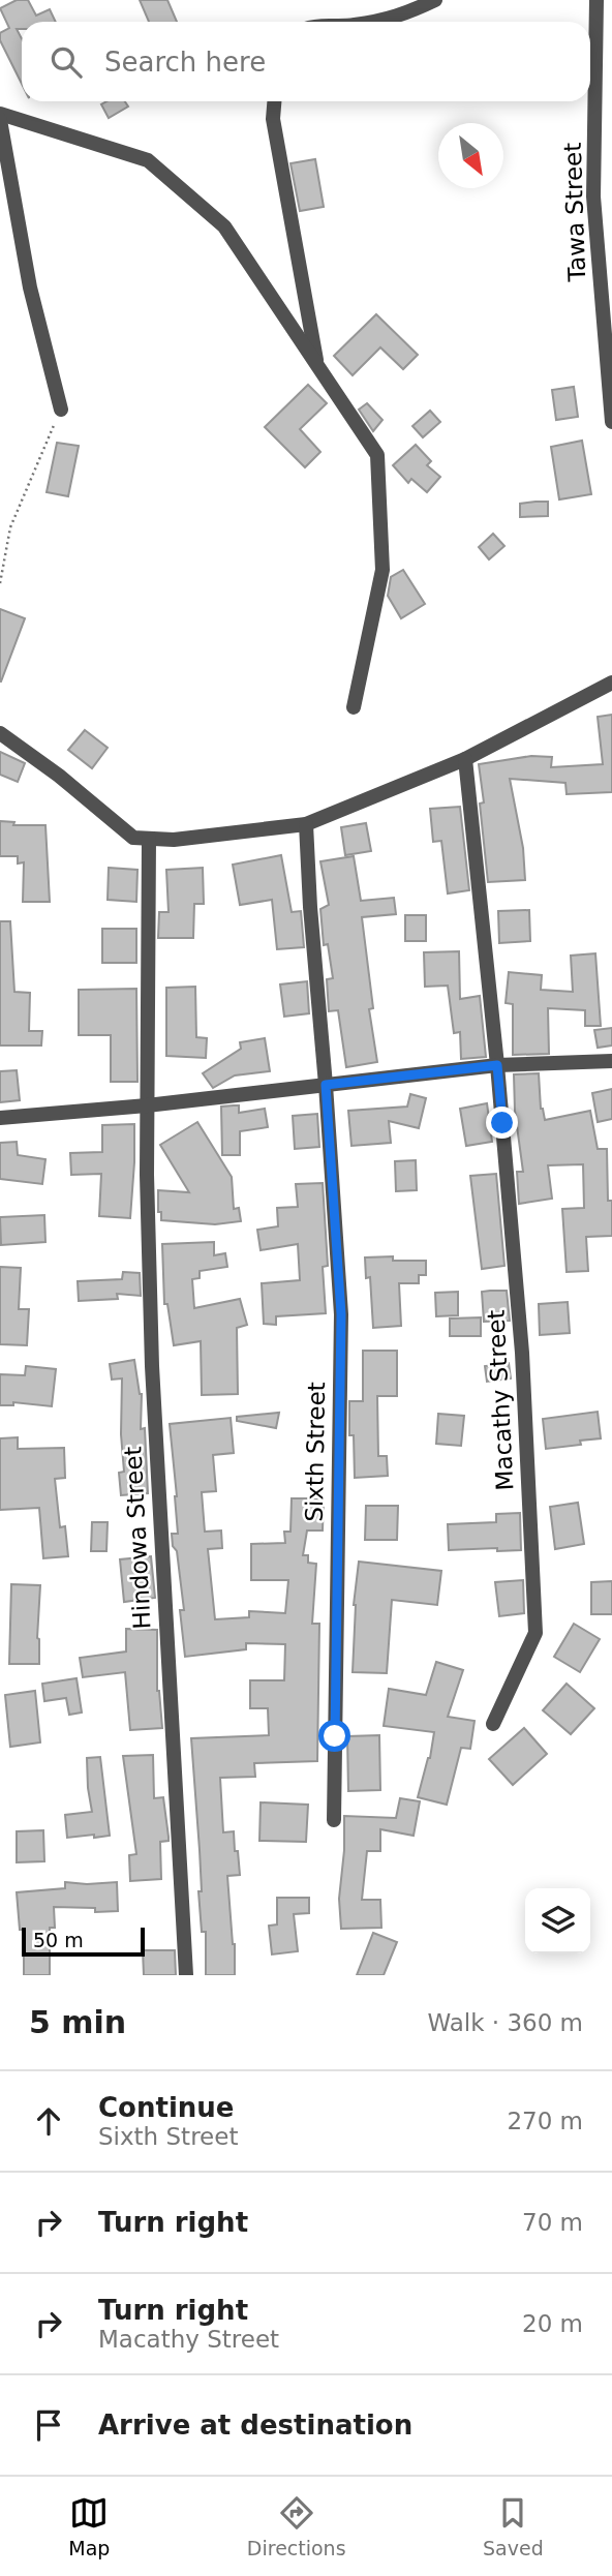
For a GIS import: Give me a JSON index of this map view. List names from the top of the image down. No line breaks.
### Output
{"streets":{"street":["Tawa Street","Macathy Street","Sixth Street","Hindowa Street"]},"scale_bar":"50 m","north":"bottom right","page":{"search":"Search here","scale":"50 m","heading":["5 min","Walk · 360 m"],"list":[["Continue","Sixth Street","270 m"],["Turn right","70 m"],["Turn right","Macathy Street","20 m"],"Arrive at destination"],"nav":["Map","Directions","Saved"]}}
